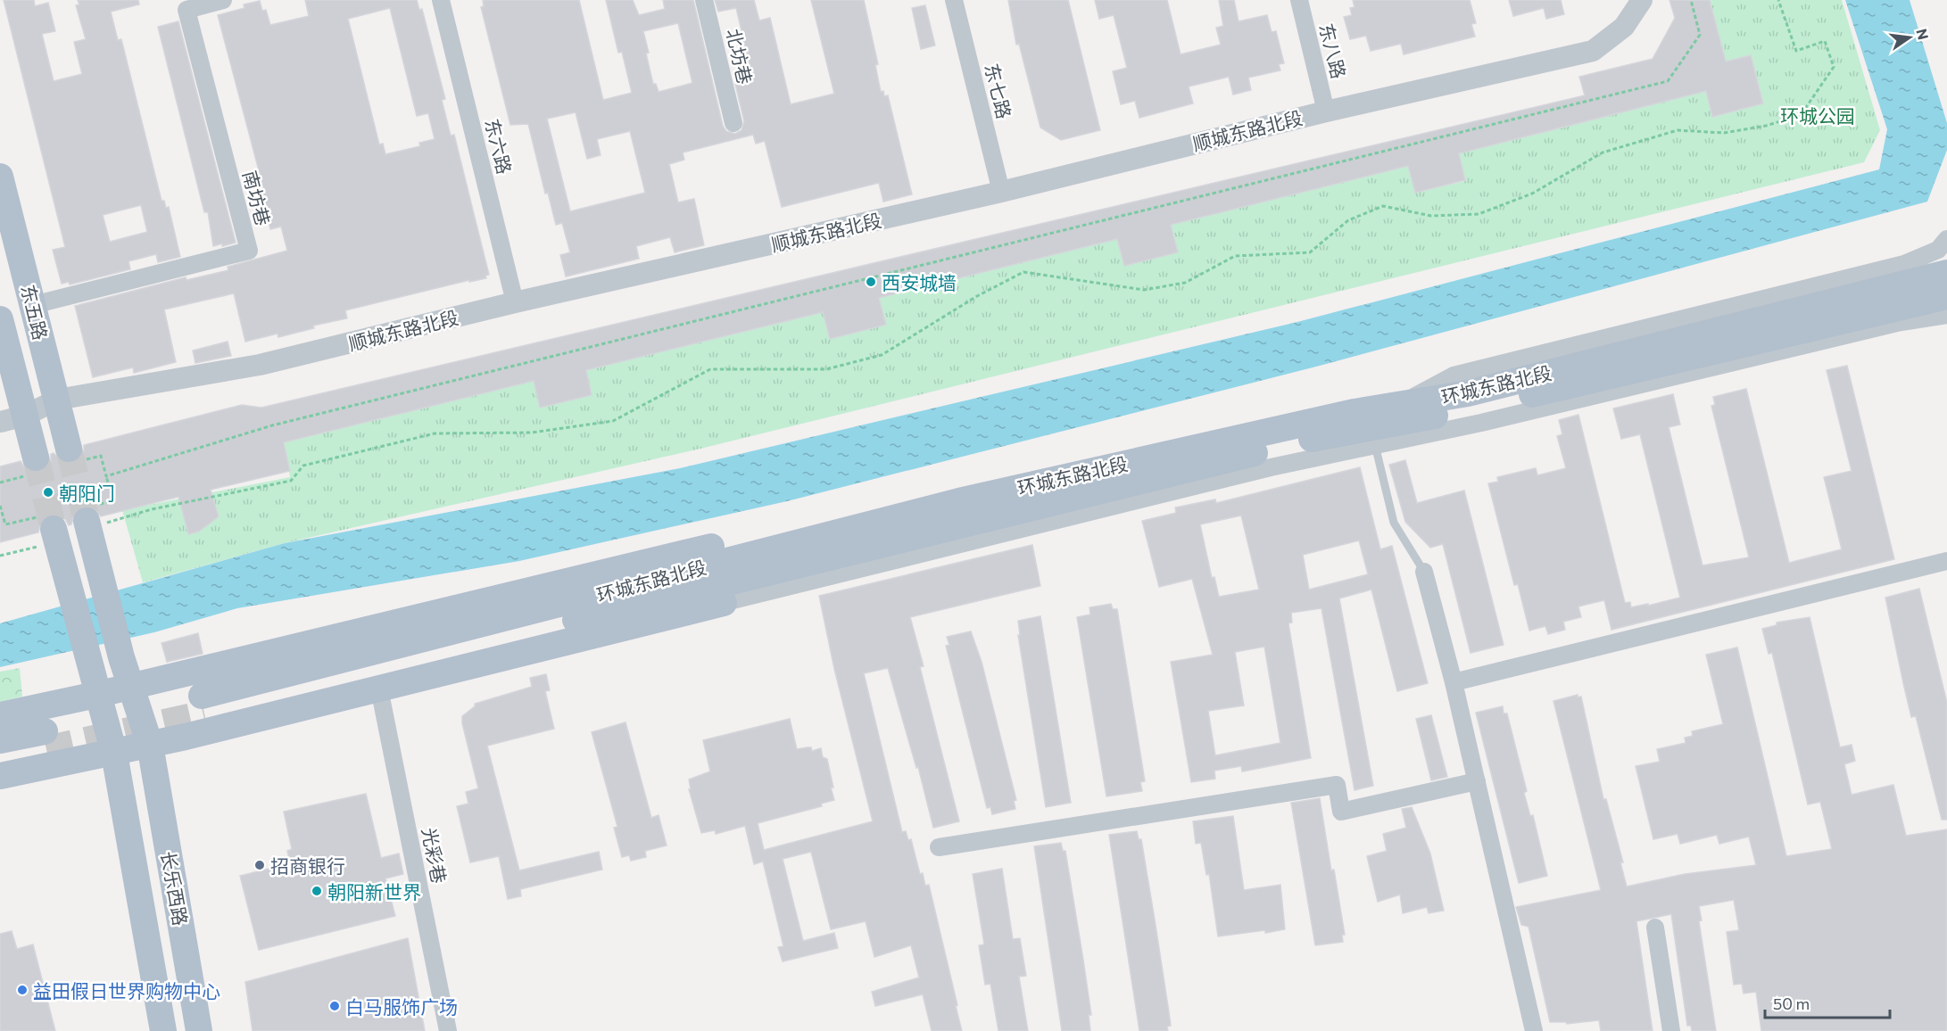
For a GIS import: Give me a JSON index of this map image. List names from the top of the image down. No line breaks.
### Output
{"streets":{"main road":["东五路","环城东路北段","长乐西路"],"street":["东八路","北坊巷","东七路","顺城东路北段","东六路","南坊巷","光彩巷"]},"crossings":[["东八路","顺城东路北段"],["东七路","顺城东路北段"],["顺城东路北段","东六路"],["顺城东路北段","东五路"],["南坊巷","东五路"]],"parks":["环城公园"],"places":["西安城墙","朝阳门","招商银行","朝阳新世界","益田假日世界购物中心","白马服饰广场"],"scale_bar":"50 m","north":"right"}
